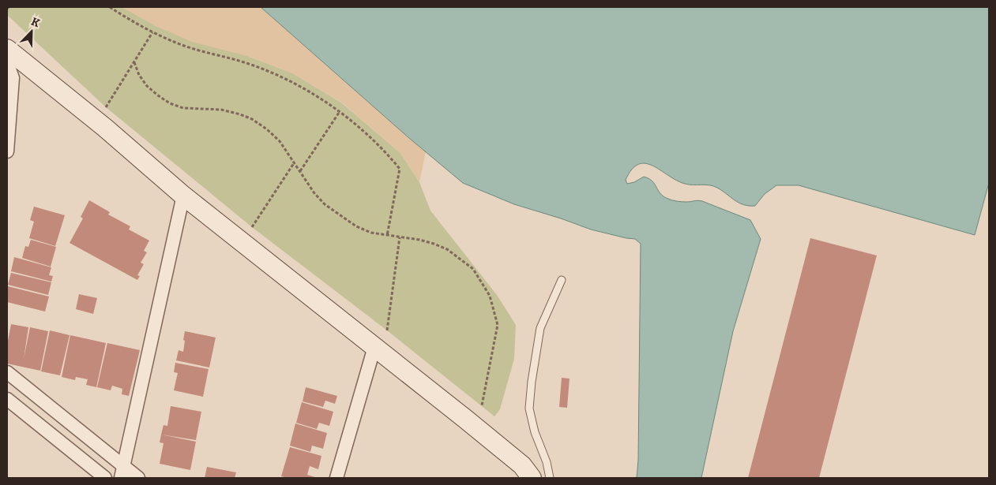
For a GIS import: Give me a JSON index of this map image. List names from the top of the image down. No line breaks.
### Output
{"north":"top right"}
